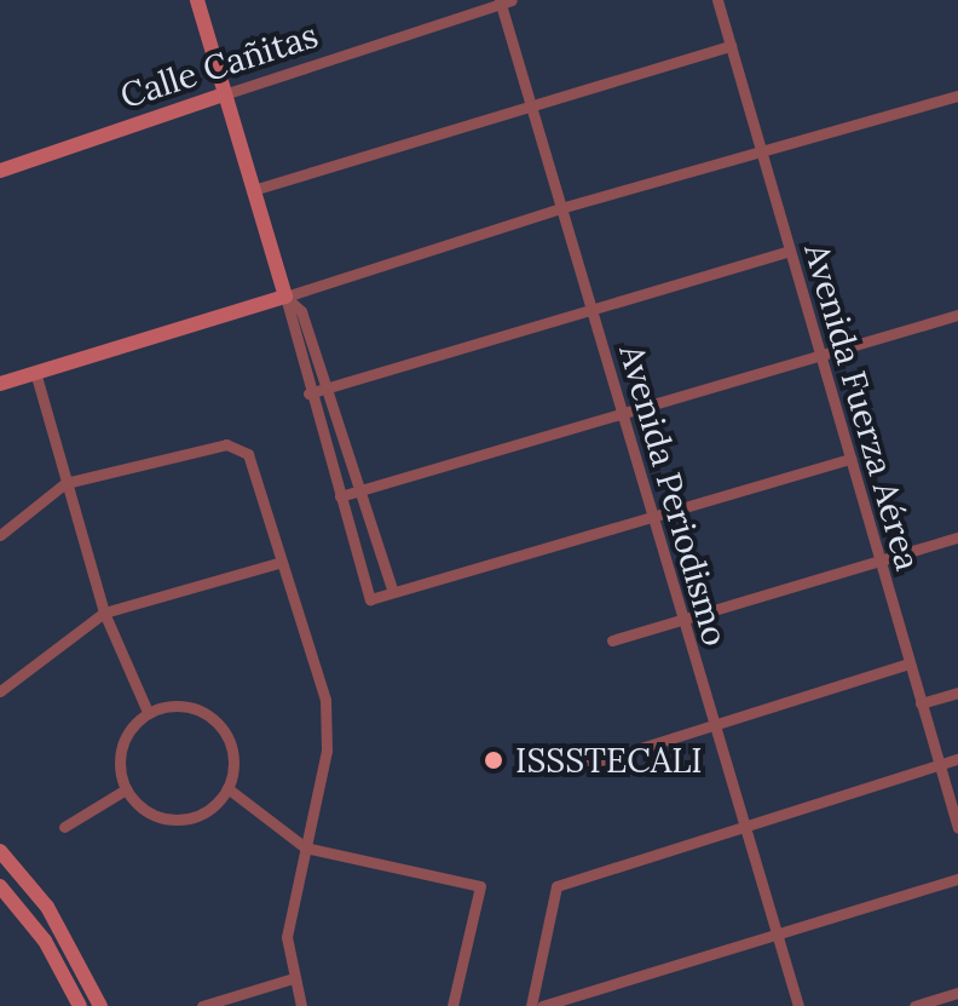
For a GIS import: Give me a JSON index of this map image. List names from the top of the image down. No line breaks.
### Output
{"streets":{"street":["Calle Cañitas","Avenida Fuerza Aérea","Avenida Periodismo"]},"crossings":[["Calle Cañitas","Avenida Periodismo"]],"places":["ISSSTECALI"]}
